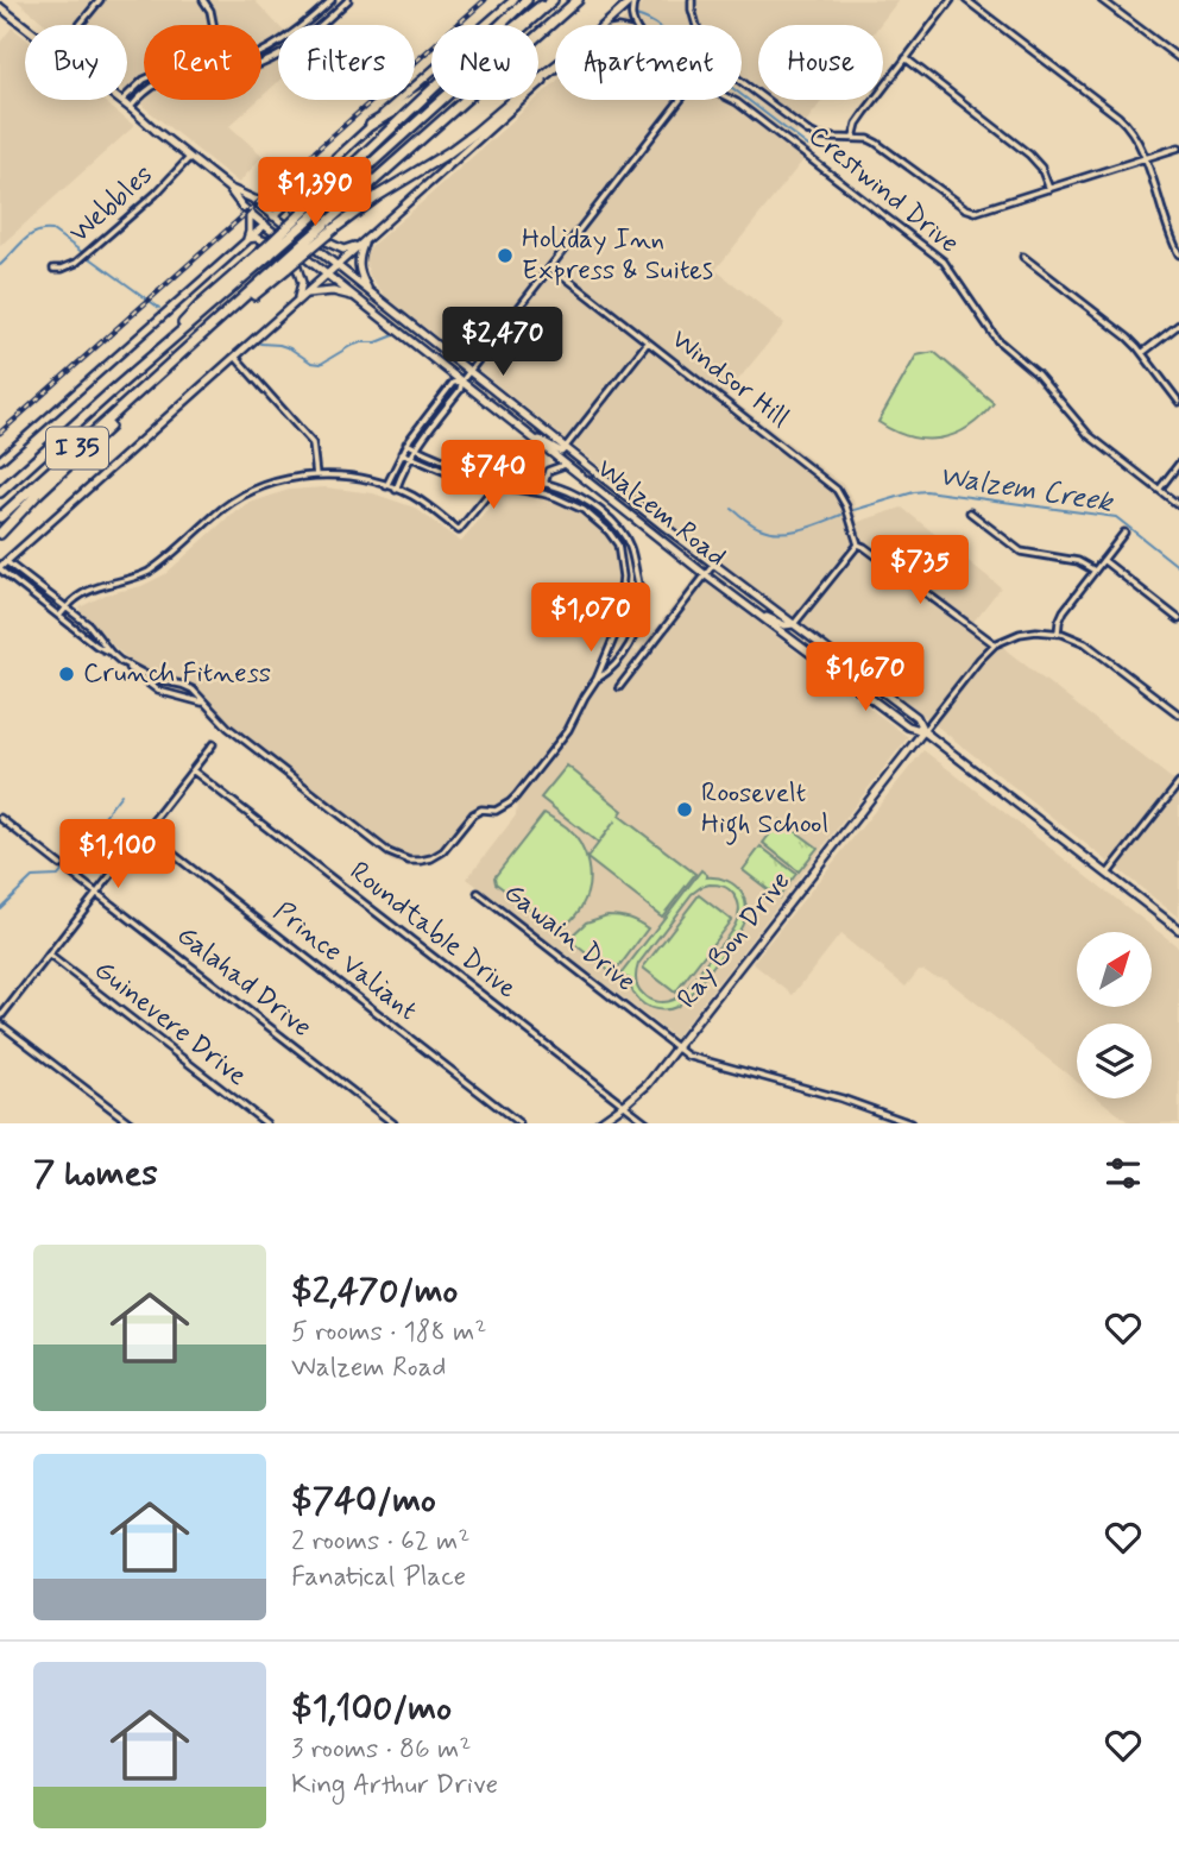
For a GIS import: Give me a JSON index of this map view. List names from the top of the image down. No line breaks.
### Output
{"streets":{"highway":["I 35"],"main road":["Walzem Road","Ray Bon Drive"],"street":["Crestwind Drive","Webbles","Windsor Hill","Roundtable Drive","Gawain Drive","Prince Valiant","Galahad Drive","Guinevere Drive"]},"crossings":[["Webbles","Walzem Road"],["Walzem Road","Ray Bon Drive"],["Roundtable Drive","Ray Bon Drive"],["Gawain Drive","Ray Bon Drive"]],"water":["Walzem Creek"],"places":["Holiday Inn Express & Suites","Crunch Fitness","Roosevelt High School"],"north":"top right","page":{"chip":["Buy","Rent","Filters","New","Apartment","House"],"price":["$1,390","$2,470","$740","$735","$1,070","$1,670","$1,100"],"heading":"7 homes","list":[{"name":"$2,470/mo","note":"5 rooms · 188 m² · Walzem Road"},{"name":"$740/mo","note":"2 rooms · 62 m² · Fanatical Place"},{"name":"$1,100/mo","note":"3 rooms · 86 m² · King Arthur Drive"}]}}
